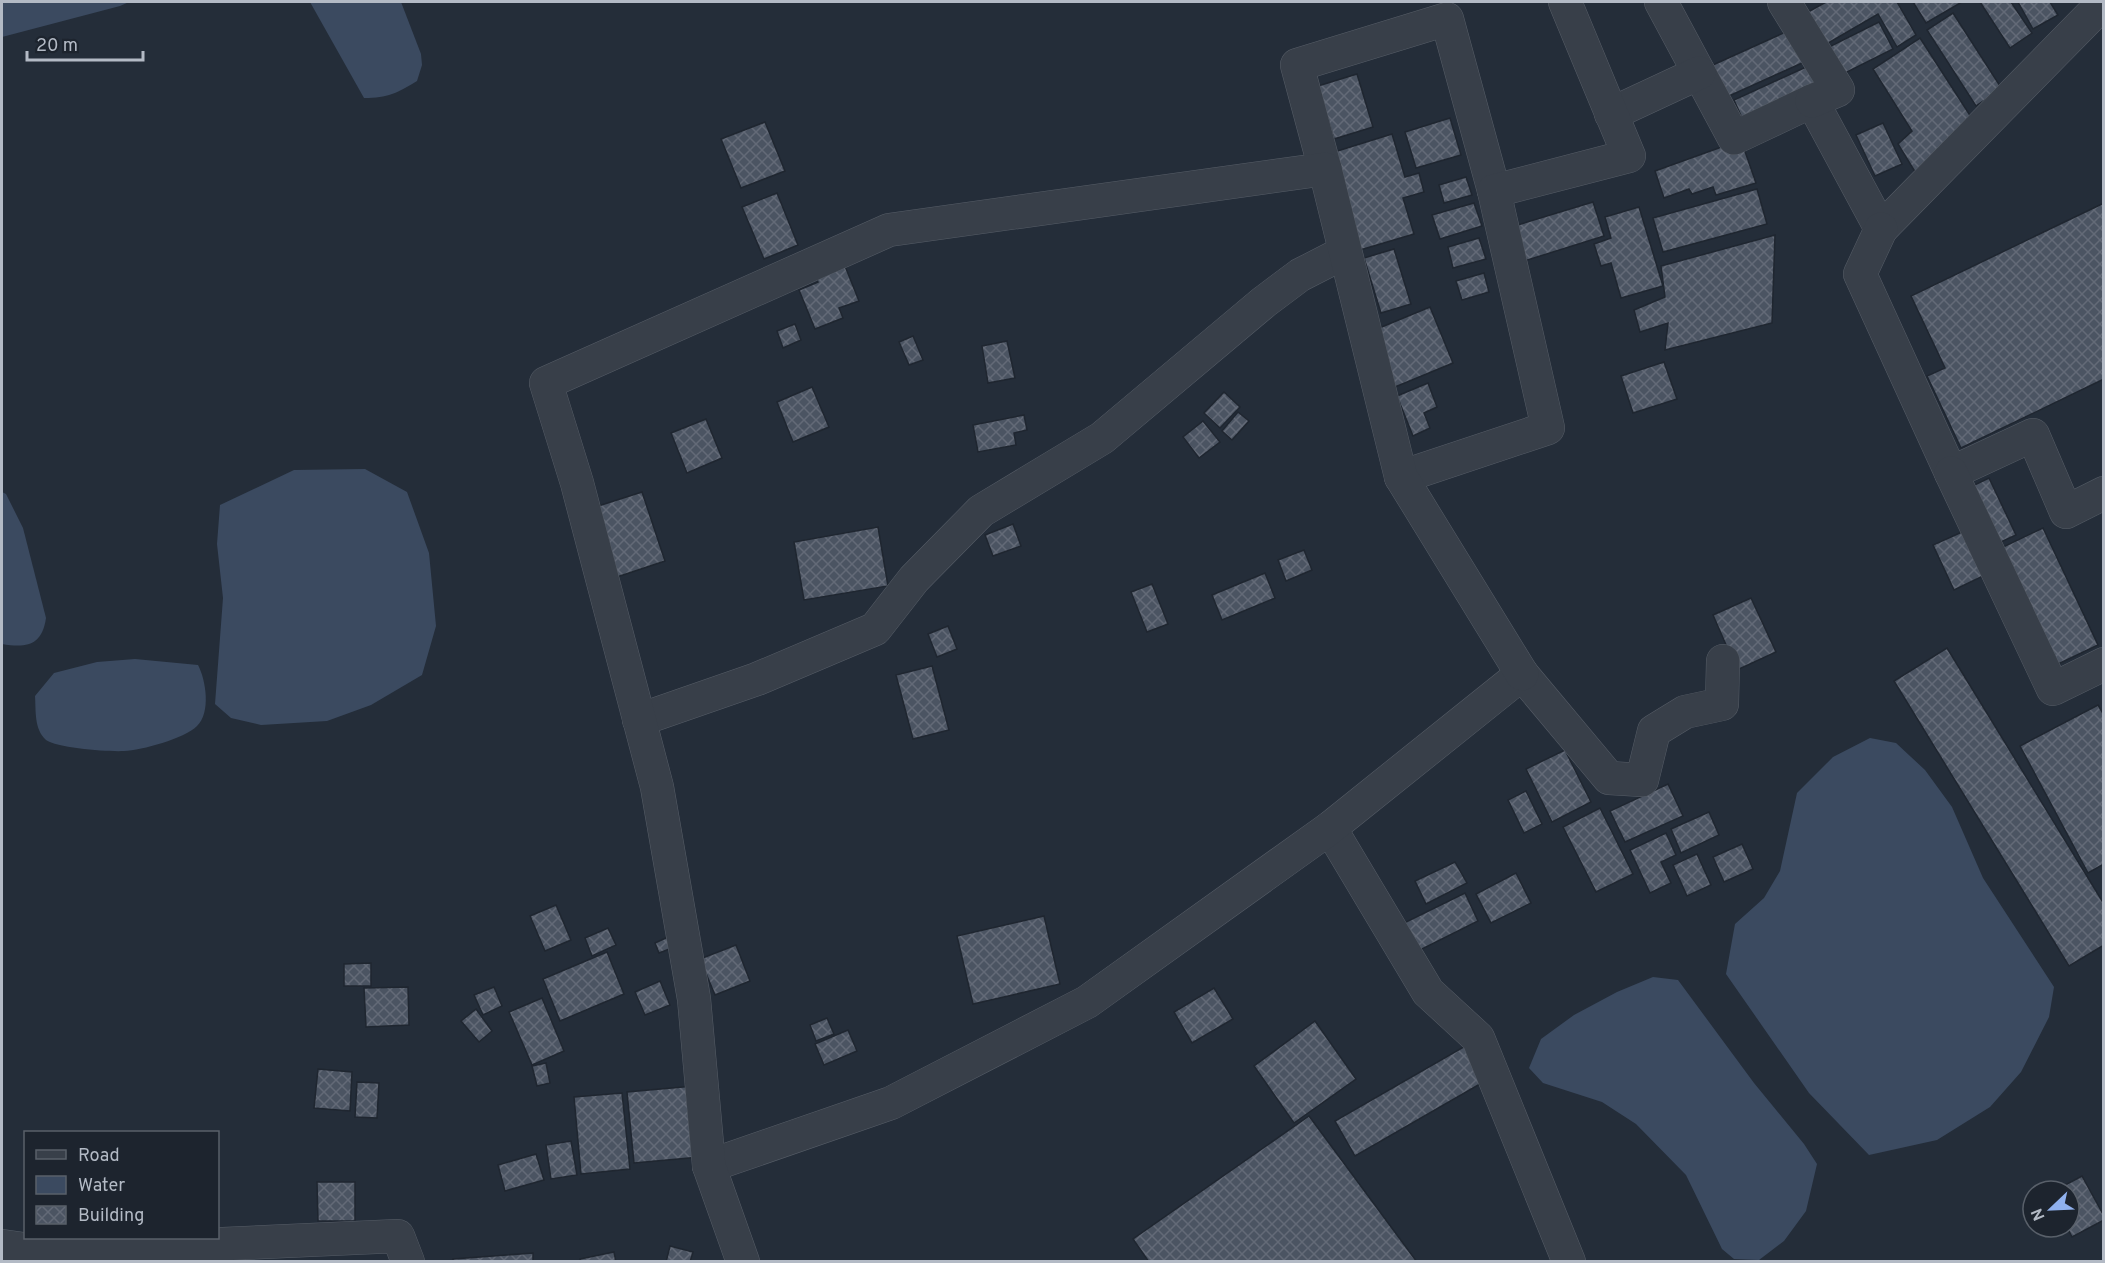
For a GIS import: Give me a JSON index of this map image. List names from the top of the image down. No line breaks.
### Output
{"legend":["Road","Water","Building"],"scale_bar":"20 m","north":"bottom left"}
